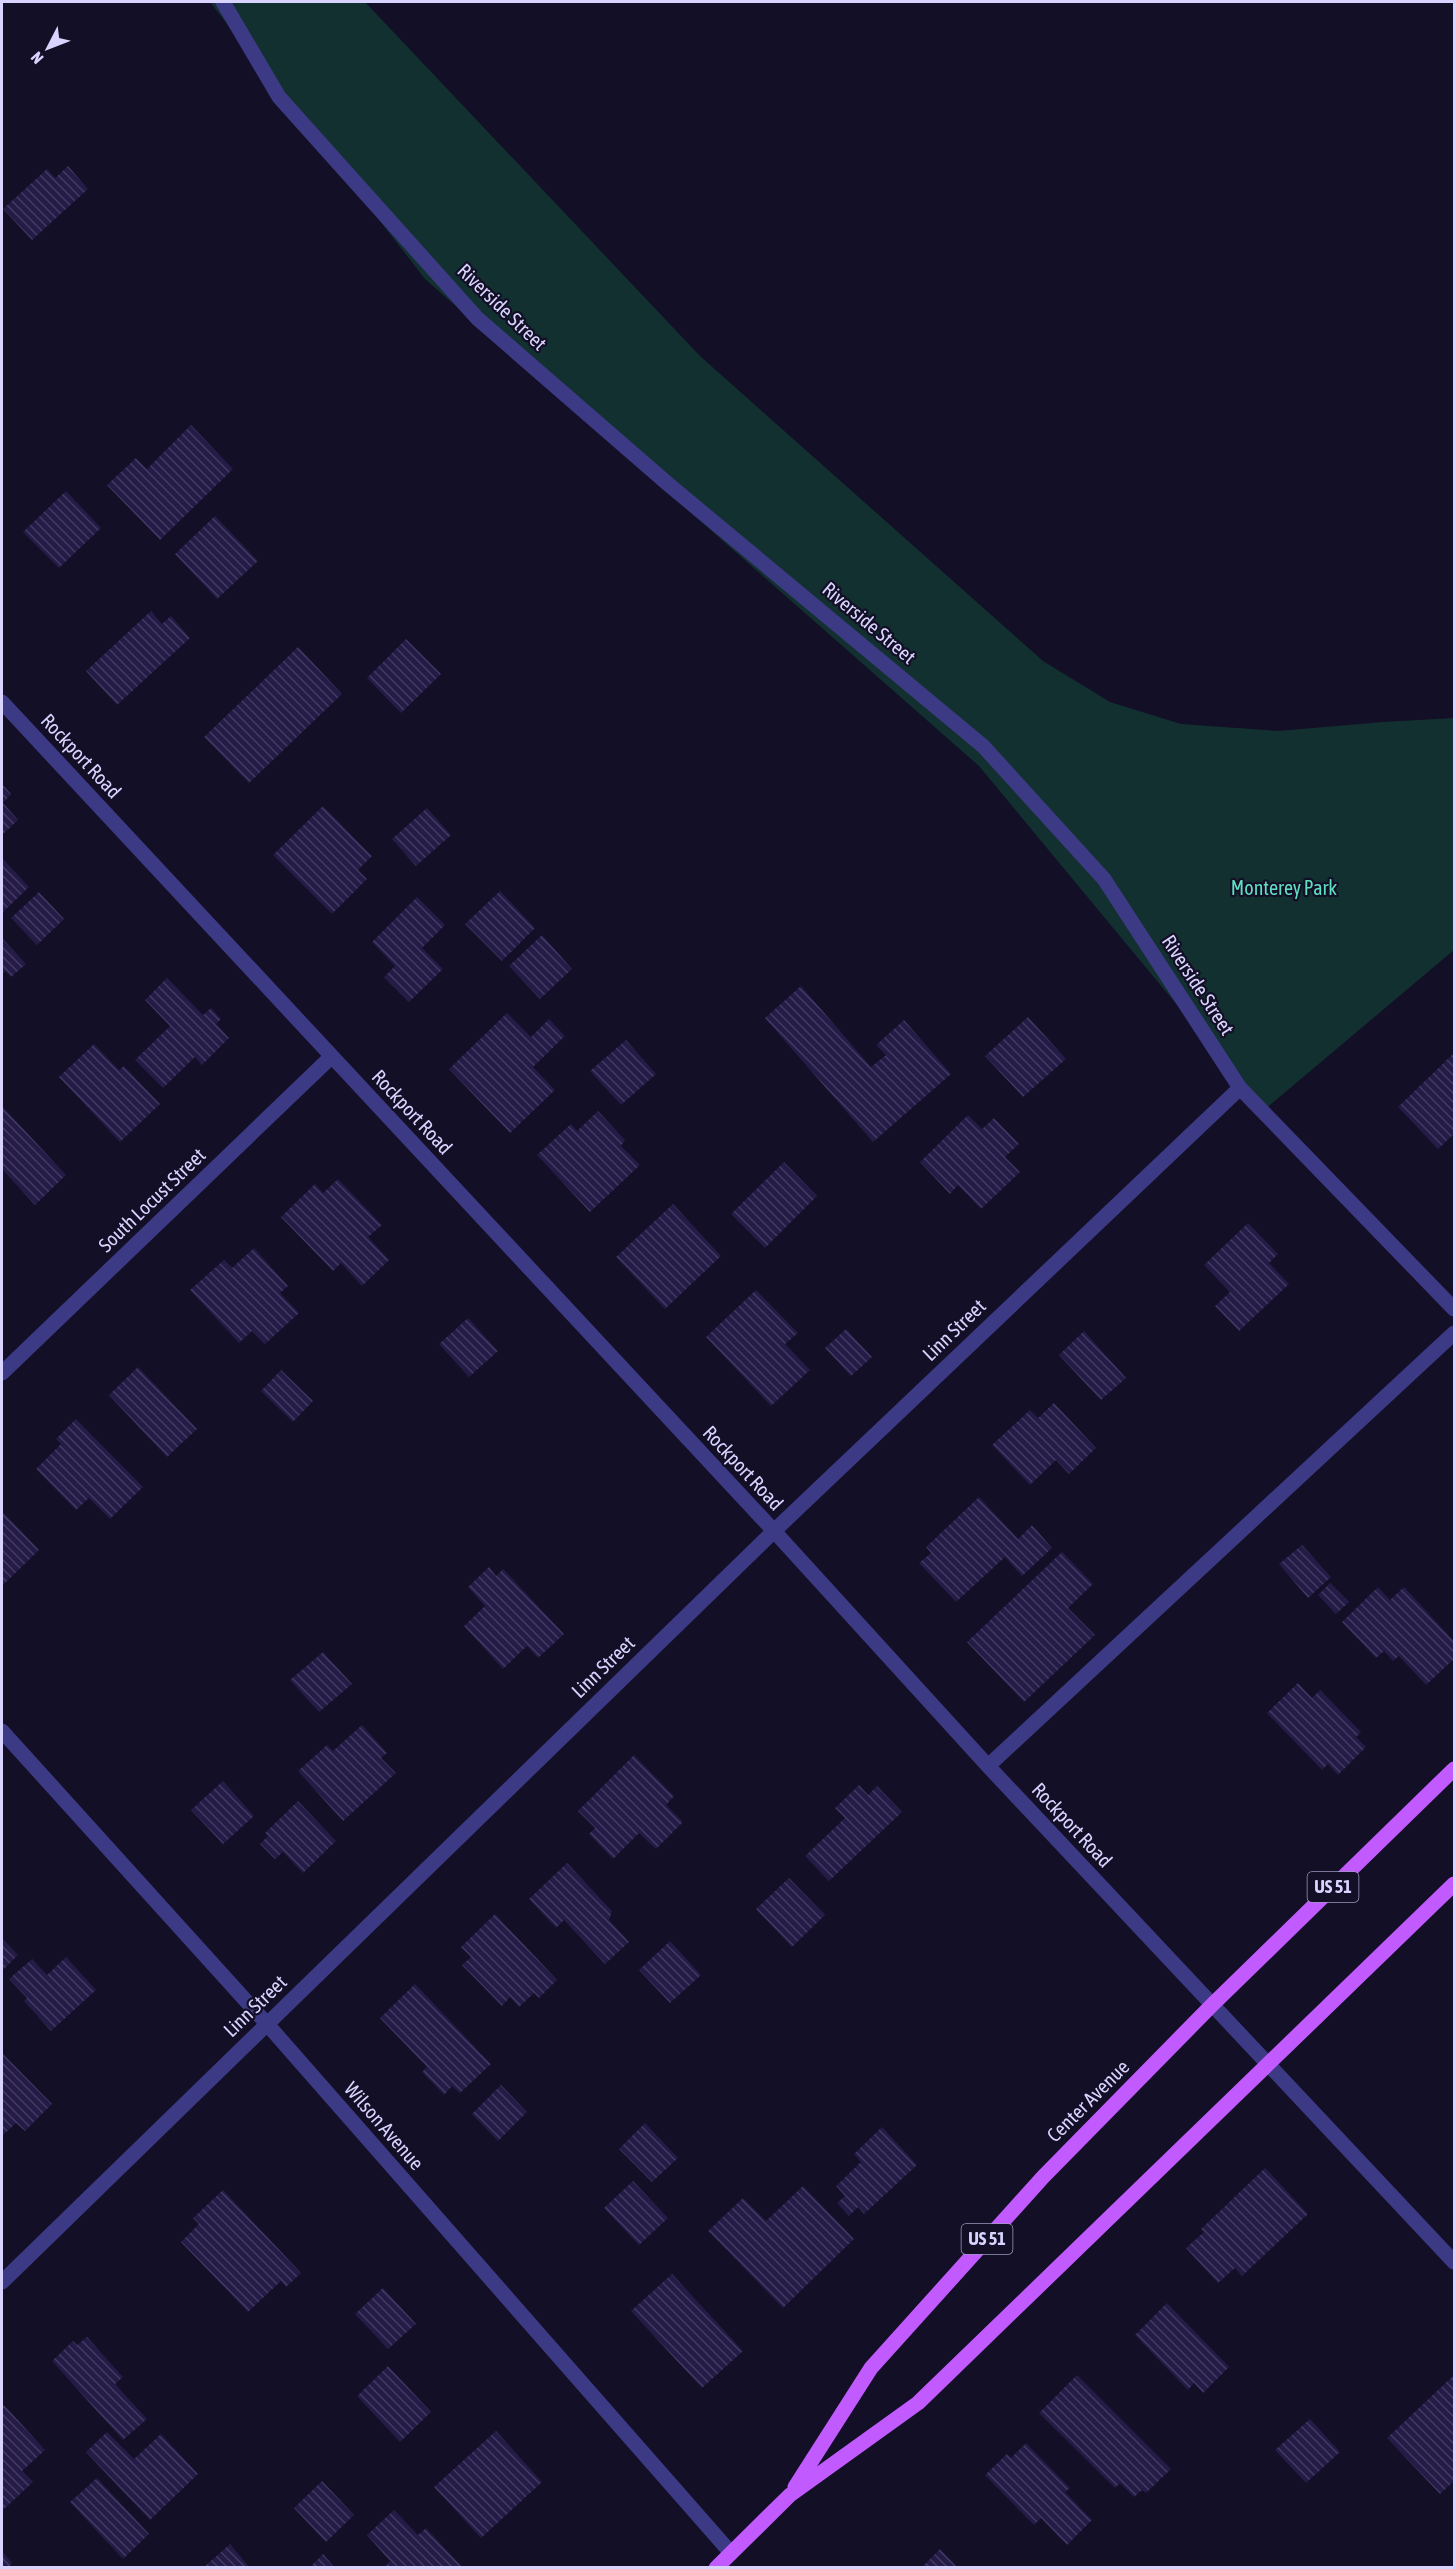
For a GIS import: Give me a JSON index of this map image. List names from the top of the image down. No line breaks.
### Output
{"streets":{"main road":["US 51","Center Avenue"],"street":["Riverside Street","Rockport Road","South Locust Street","Linn Street","Wilson Avenue"]},"crossings":[["Riverside Street","Linn Street"],["Rockport Road","South Locust Street"],["Rockport Road","Linn Street"],["Rockport Road","Center Avenue"],["Linn Street","Wilson Avenue"],["Center Avenue","Wilson Avenue"]],"parks":["Monterey Park"],"north":"bottom left"}
